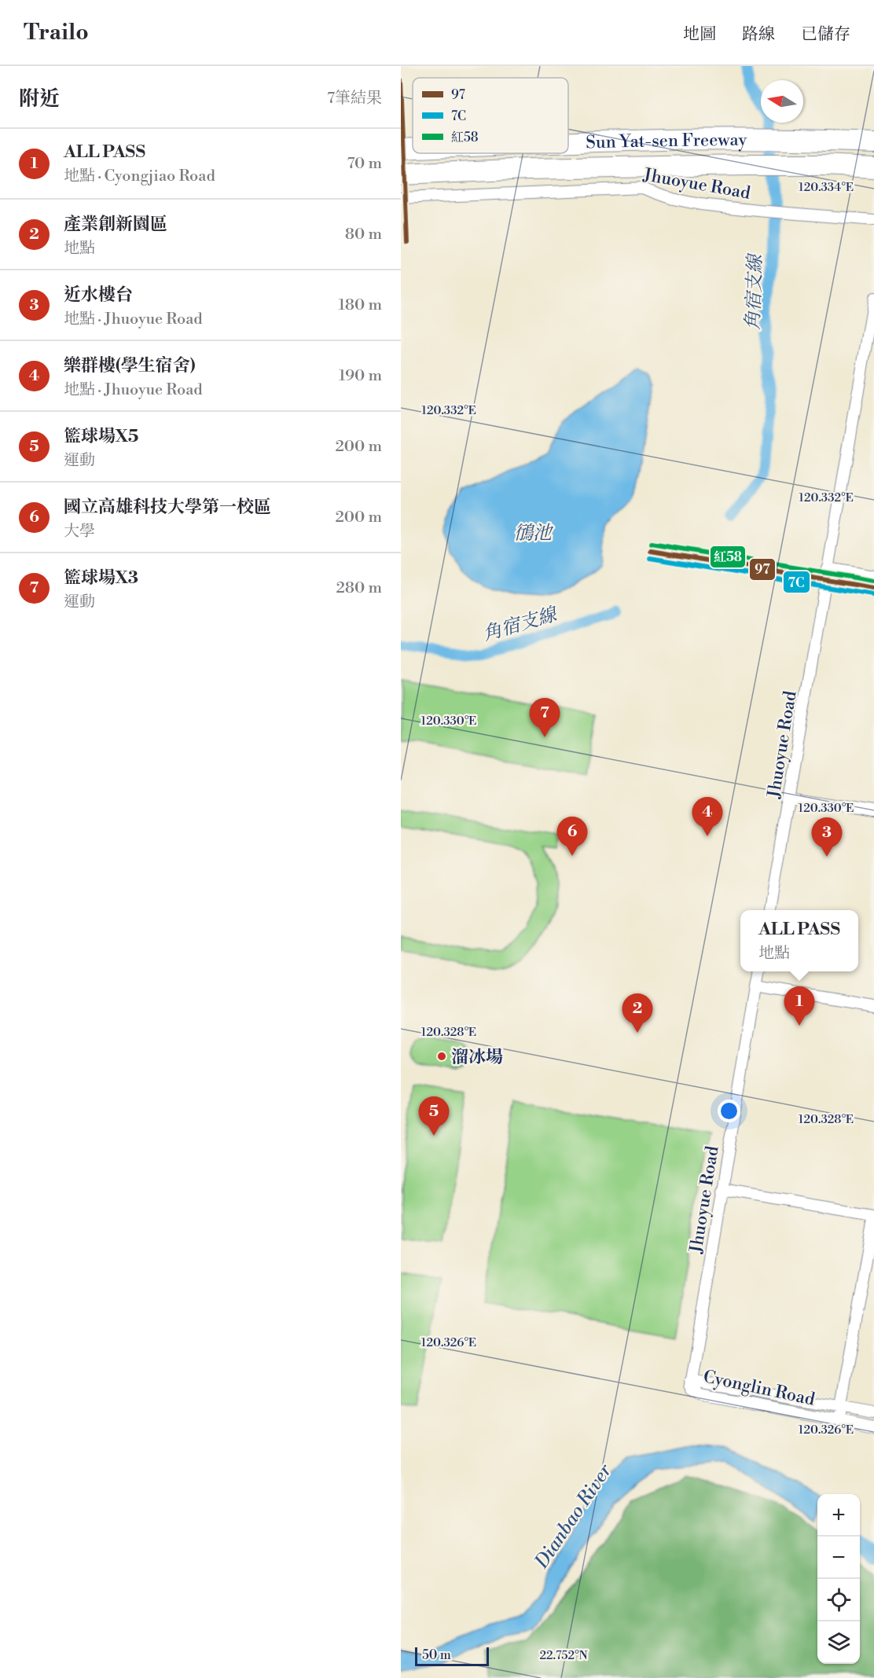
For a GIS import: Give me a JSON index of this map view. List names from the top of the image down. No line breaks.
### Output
{"streets":{"highway":["Sun Yat-sen Freeway"],"street":["Jhuoyue Road","Cyonglin Road"]},"crossings":[["Jhuoyue Road","Cyonglin Road"]],"water":["角宿支線","鴴池","Dianbao River"],"places":["溜冰場"],"lines":["transit line 97","transit line 紅58","transit line 7C"],"legend":["97","7C","紅58"],"scale_bar":"50 m","north":"left","page":{"header":"Trailo","nav":["地圖","路線","已儲存"],"heading":["附近","7筆結果"],"list":[{"mark":"1","name":"ALL PASS","note":"地點 · Cyongjiao Road","value":"70 m"},{"mark":"2","name":"產業創新園區","note":"地點","value":"80 m"},{"mark":"3","name":"近水樓台","note":"地點 · Jhuoyue Road","value":"180 m"},{"mark":"4","name":"樂群樓(學生宿舍)","note":"地點 · Jhuoyue Road","value":"190 m"},{"mark":"5","name":"籃球場X5","note":"運動","value":"200 m"},{"mark":"6","name":"國立高雄科技大學第一校區","note":"大學","value":"200 m"},{"mark":"7","name":"籃球場X3","note":"運動","value":"280 m"}],"pins":["7","4","6","3","1","2","5"],"popup":["ALL PASS","地點"],"map_buttons":["+","−"],"scale":"50 m"},"coordinates":["120.334°E","120.332°E","120.330°E","120.328°E","120.326°E","22.752°N"]}
